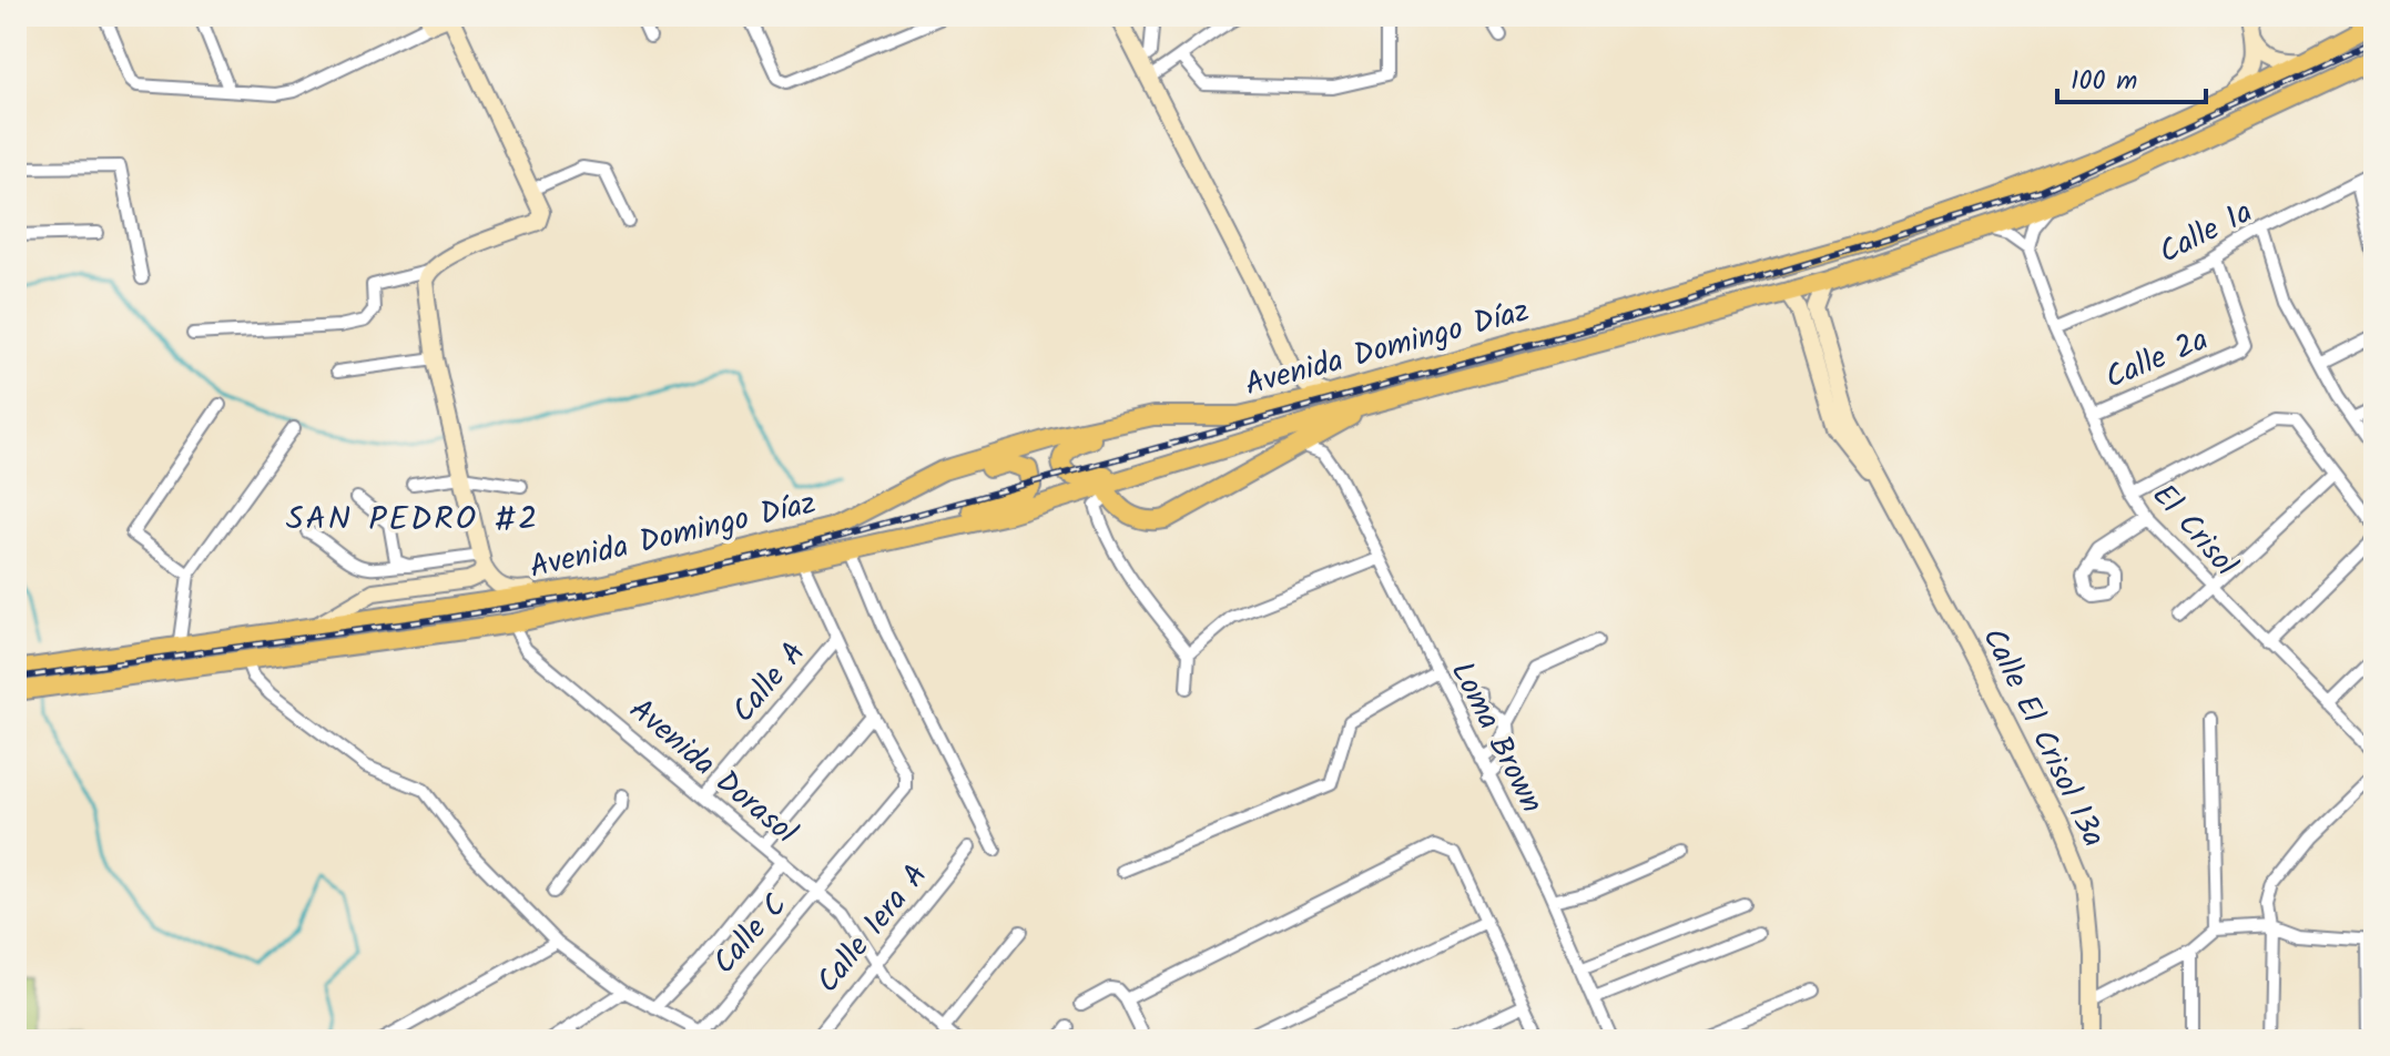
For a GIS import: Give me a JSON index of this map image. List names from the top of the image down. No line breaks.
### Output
{"streets":{"main road":["Avenida Domingo Díaz"],"street":["Calle 1a","Calle 2a","El Crisol","Calle A","Loma Brown","Calle El Crisol 13a","Avenida Dorasol","Calle 1era A","Calle C"]},"crossings":[["Calle 1a","Calle 2a"],["Calle 1a","El Crisol"],["Avenida Domingo Díaz","Calle El Crisol 13a"],["Avenida Domingo Díaz","Avenida Dorasol"],["Calle 2a","El Crisol"],["Calle A","Avenida Dorasol"],["Avenida Dorasol","Calle 1era A"],["Avenida Dorasol","Calle C"]],"districts":["SAN PEDRO #2"],"scale_bar":"100 m"}
